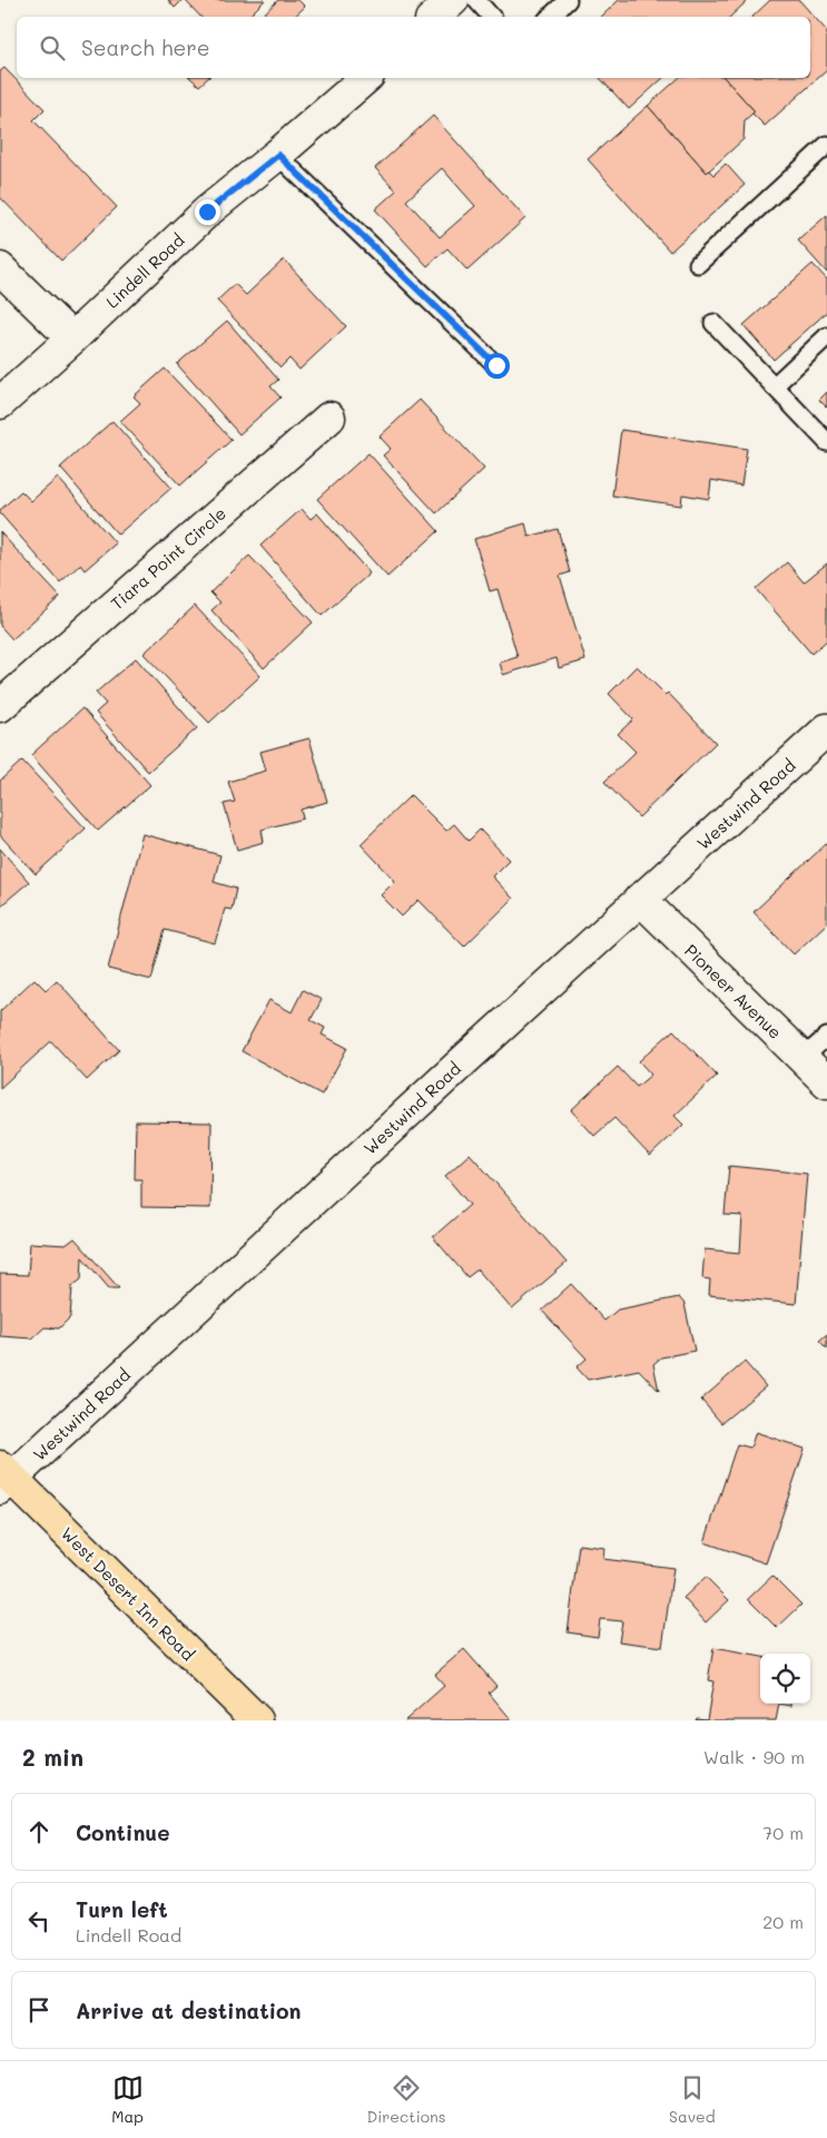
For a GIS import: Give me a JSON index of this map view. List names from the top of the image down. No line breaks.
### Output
{"streets":{"main road":["West Desert Inn Road"],"street":["Lindell Road","Tiara Point Circle","Westwind Road","Pioneer Avenue"]},"crossings":[["Westwind Road","Pioneer Avenue"],["Westwind Road","West Desert Inn Road"]],"page":{"search":"Search here","heading":["2 min","Walk · 90 m"],"list":[["Continue","70 m"],["Turn left","Lindell Road","20 m"],"Arrive at destination"],"nav":["Map","Directions","Saved"]}}
